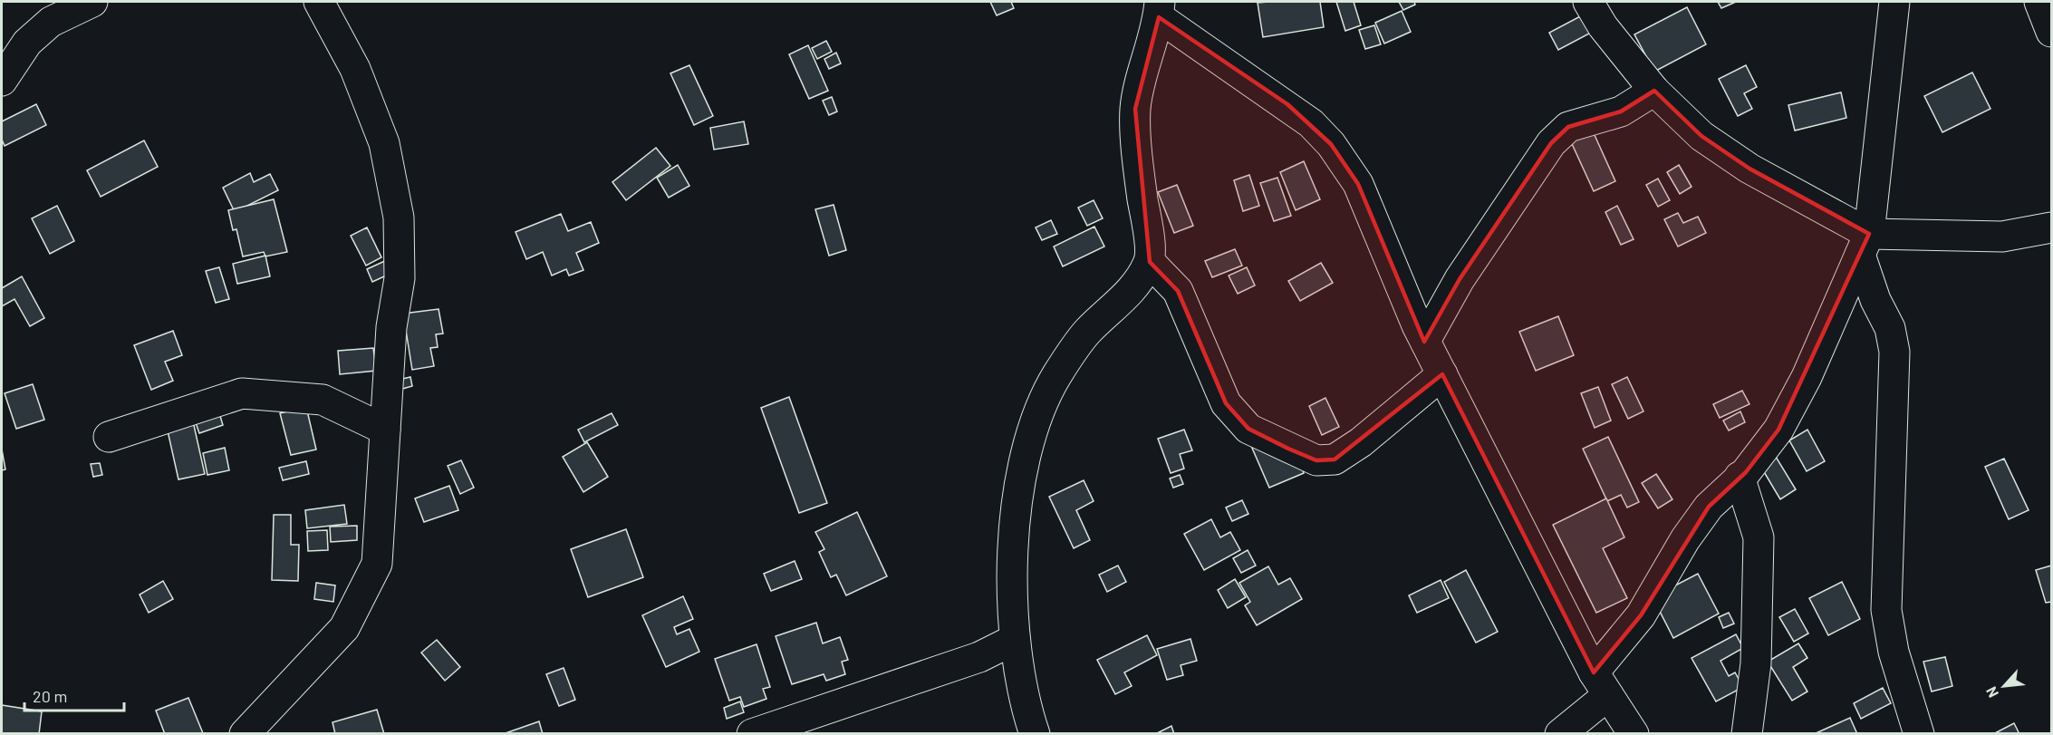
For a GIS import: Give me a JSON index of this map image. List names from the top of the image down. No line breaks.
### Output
{"scale_bar":"20 m","north":"bottom left"}
